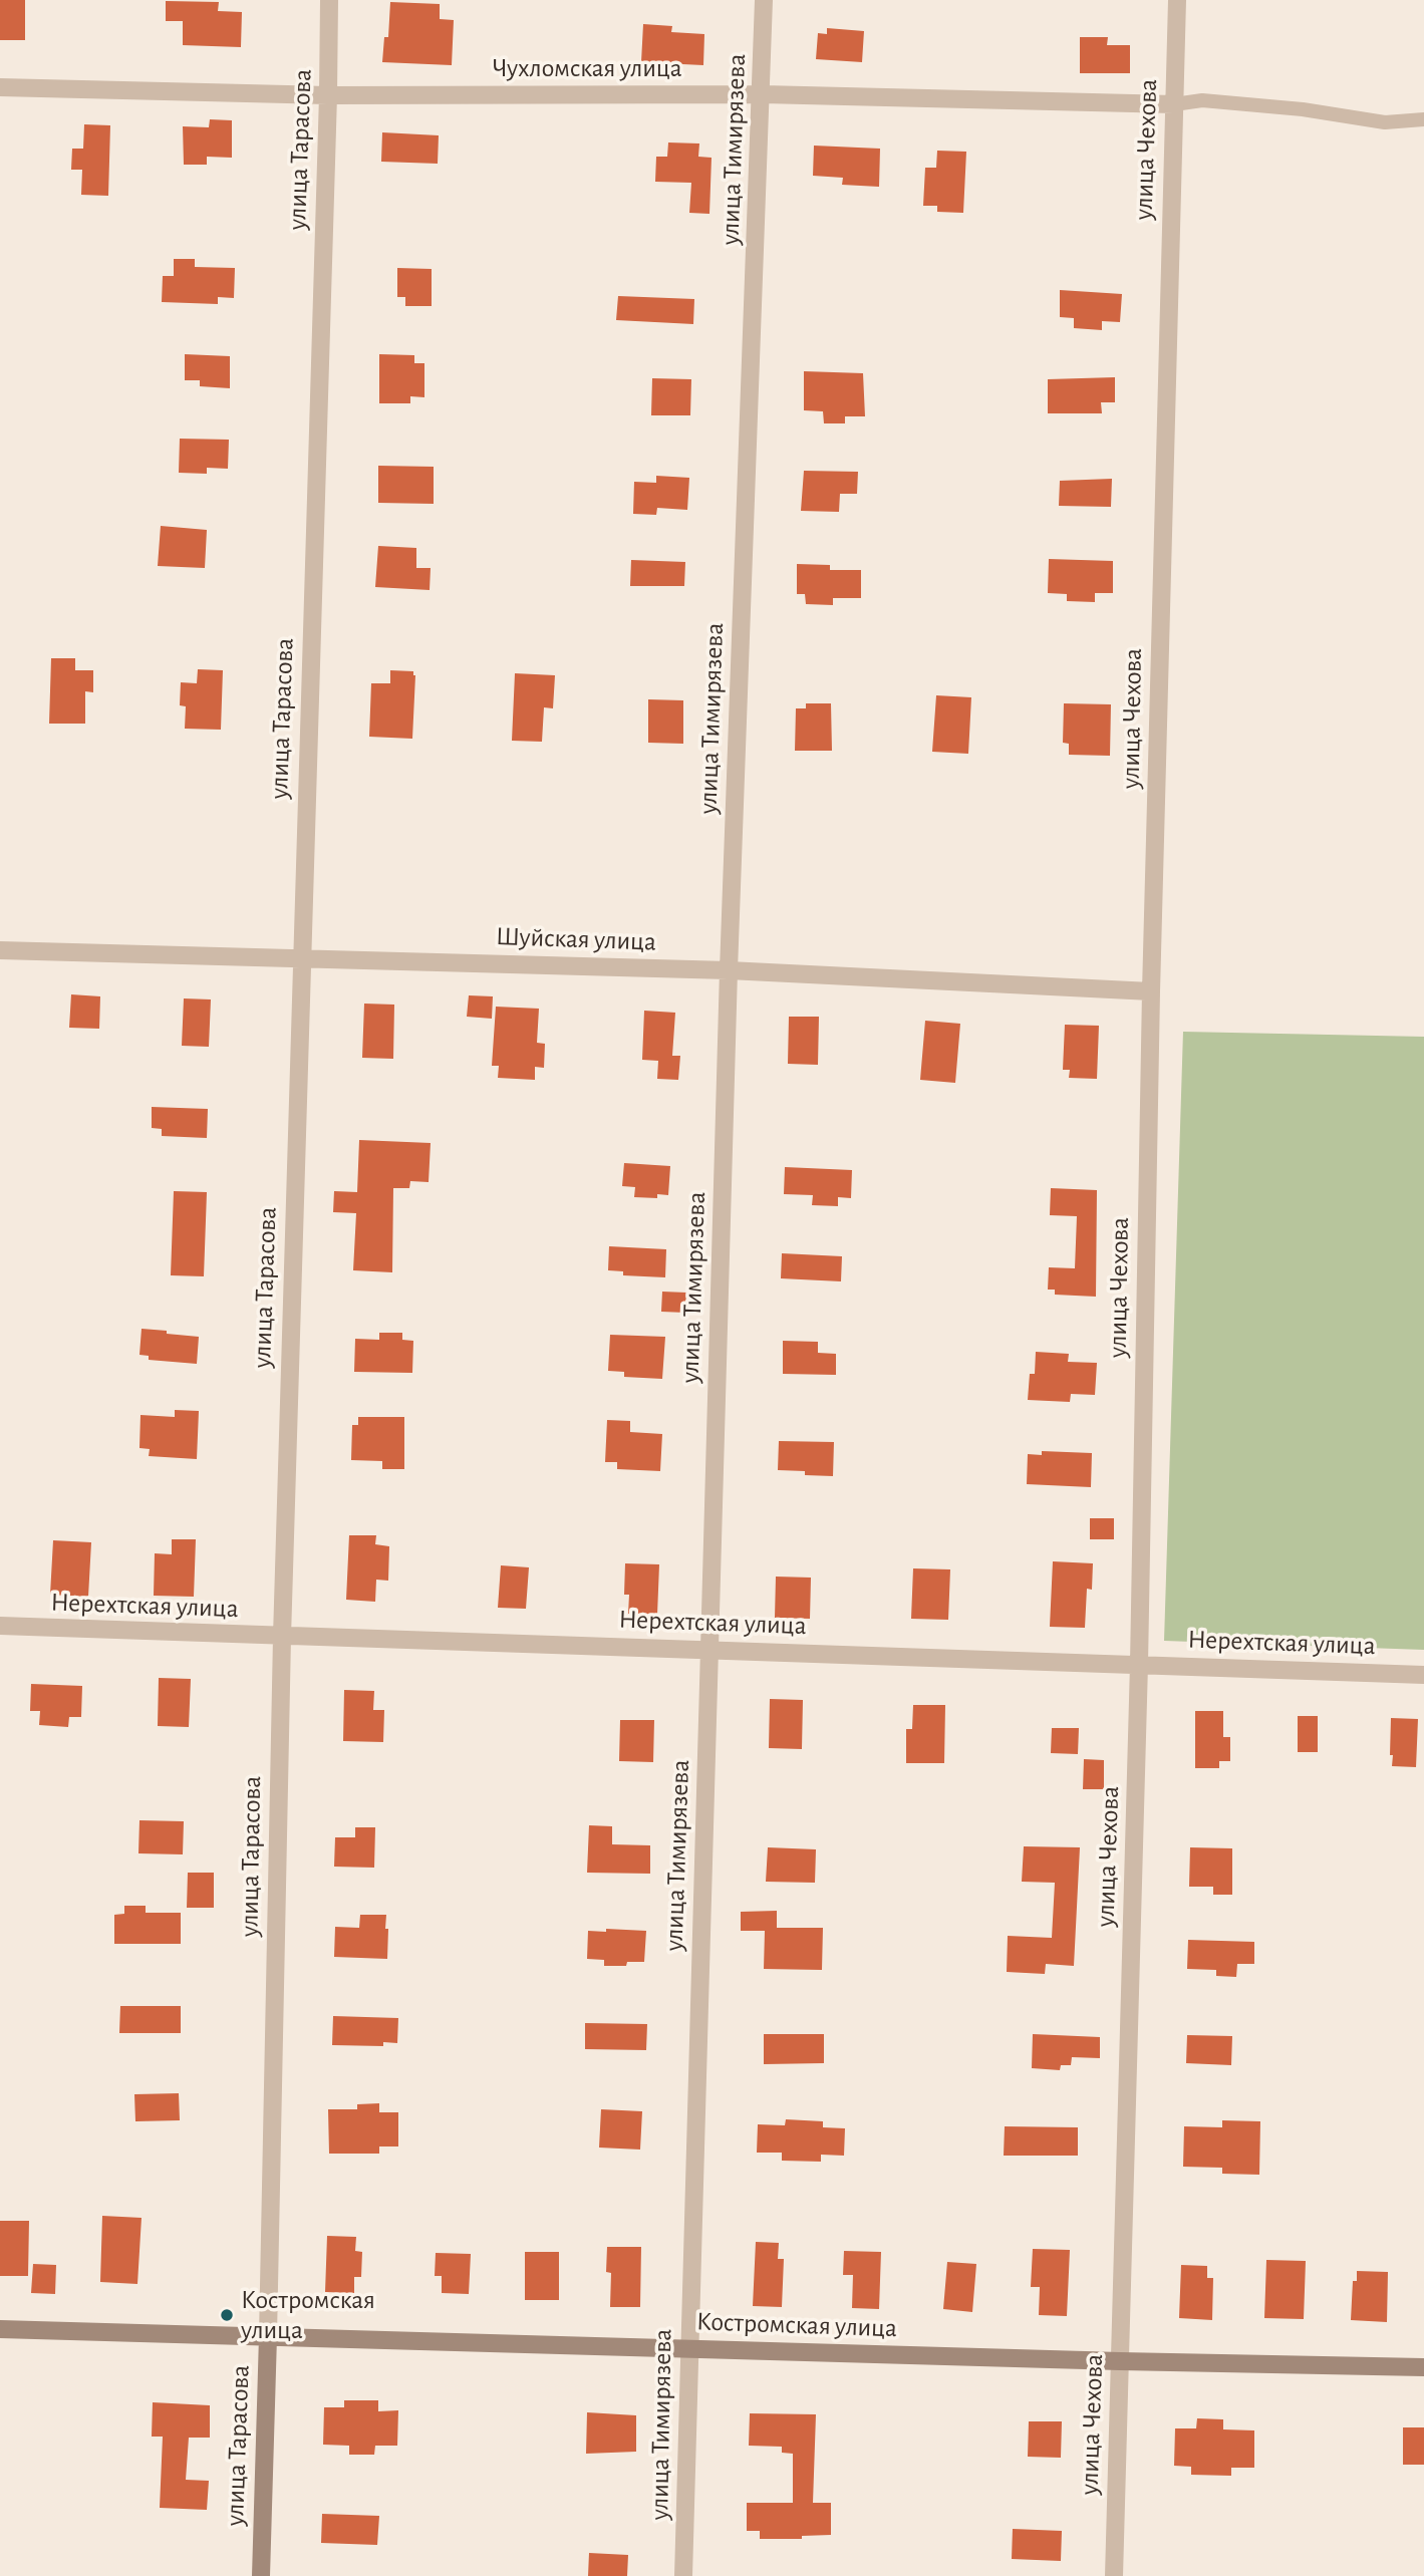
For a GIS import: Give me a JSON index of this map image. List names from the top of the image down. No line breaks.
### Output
{"streets":{"street":["Чухломская улица","улица Тарасова","улица Тимирязева","улица Чехова","Шуйская улица","Нерехтская улица","Костромская улица"]},"crossings":[["Чухломская улица","улица Тарасова"],["Чухломская улица","улица Тимирязева"],["Чухломская улица","улица Чехова"],["улица Тарасова","Шуйская улица"],["улица Тарасова","Нерехтская улица"],["улица Тарасова","Костромская улица"],["улица Тимирязева","Шуйская улица"],["улица Тимирязева","Нерехтская улица"],["улица Тимирязева","Костромская улица"],["улица Чехова","Шуйская улица"],["улица Чехова","Нерехтская улица"],["улица Чехова","Костромская улица"]],"places":["Костромская улица"]}
